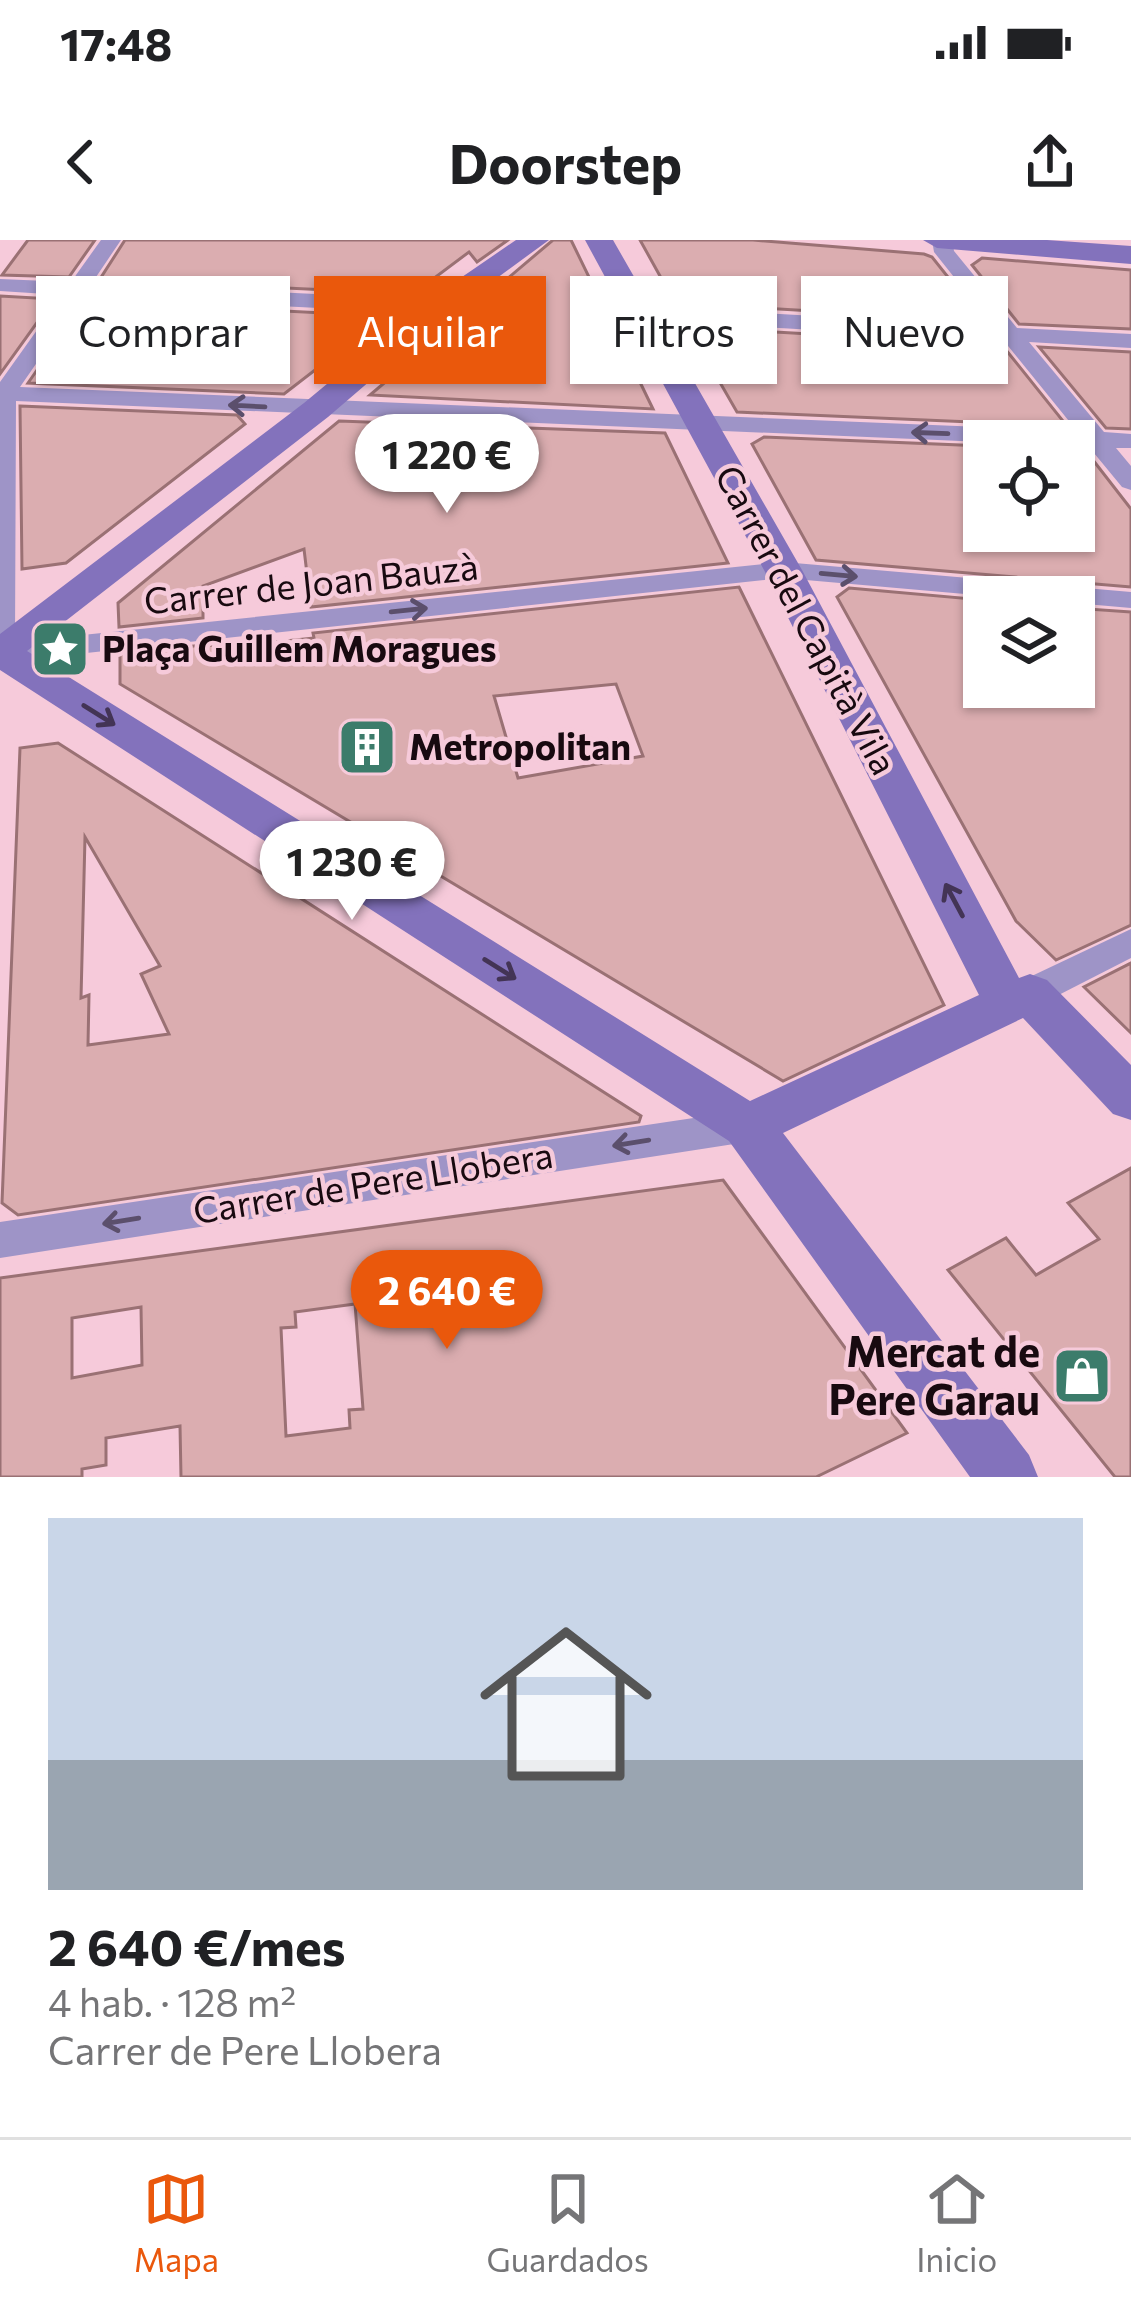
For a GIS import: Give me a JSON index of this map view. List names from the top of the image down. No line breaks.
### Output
{"streets":{"street":["Carrer de Joan Bauzà","Carrer del Capità Vila","Carrer de Pere Llobera"]},"crossings":[["Carrer de Joan Bauzà","Carrer del Capità Vila"]],"one_way":["Carrer del Capità Vila","Carrer de Pere Llobera"],"places":{"place":["Plaça Guillem Moragues"],"building":["Metropolitan"],"shop":["Mercat de Pere Garau"]},"page":{"status":"17:48","header":"Doorstep","chip":["Comprar","Alquilar","Filtros","Nuevo"],"price":["1 220 €","1 230 €","2 640 €"],"list":[{"name":"2 640 €/mes","note":"4 hab. · 128 m² · Carrer de Pere Llobera"}],"tabs":["Mapa","Guardados","Inicio"]}}
